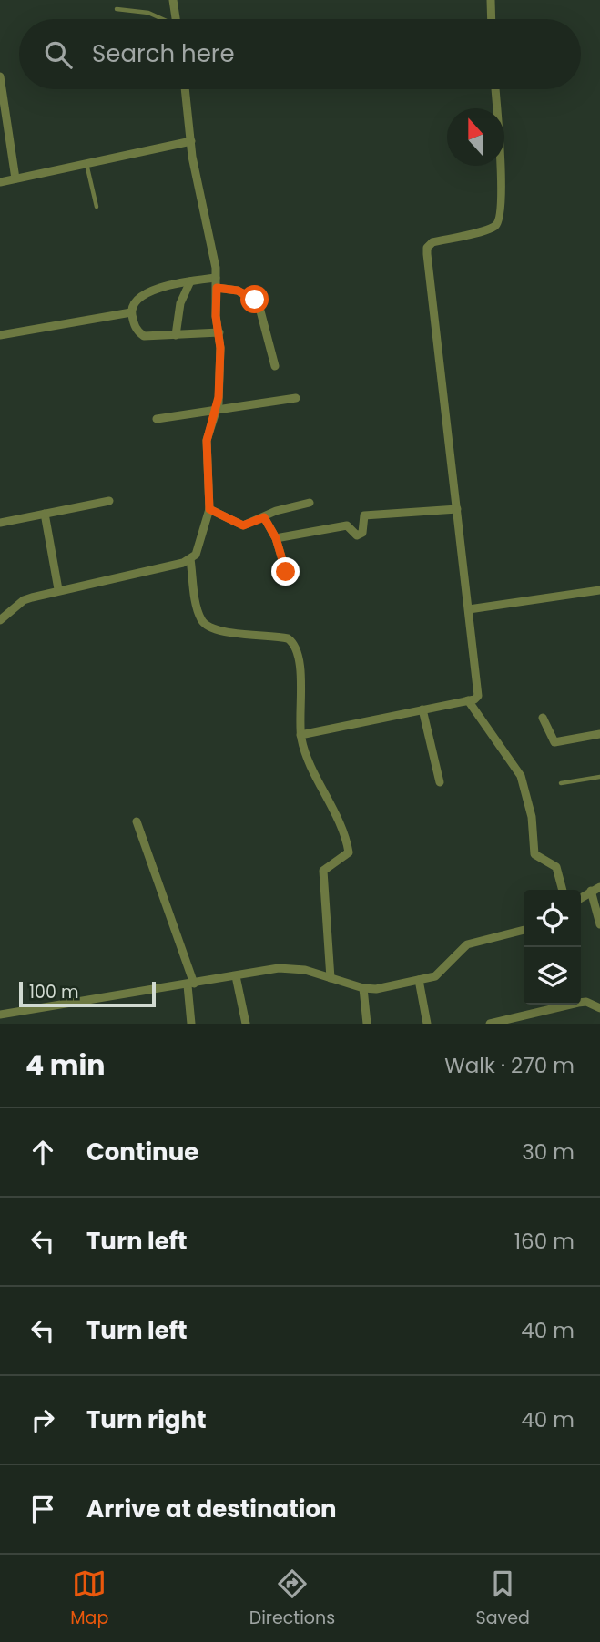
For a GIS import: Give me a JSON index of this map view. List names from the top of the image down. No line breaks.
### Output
{"scale_bar":"100 m","north":"top","page":{"search":"Search here","scale":"100 m","heading":["4 min","Walk · 270 m"],"list":[["Continue","30 m"],["Turn left","160 m"],["Turn left","40 m"],["Turn right","40 m"],"Arrive at destination"],"nav":["Map","Directions","Saved"]}}
